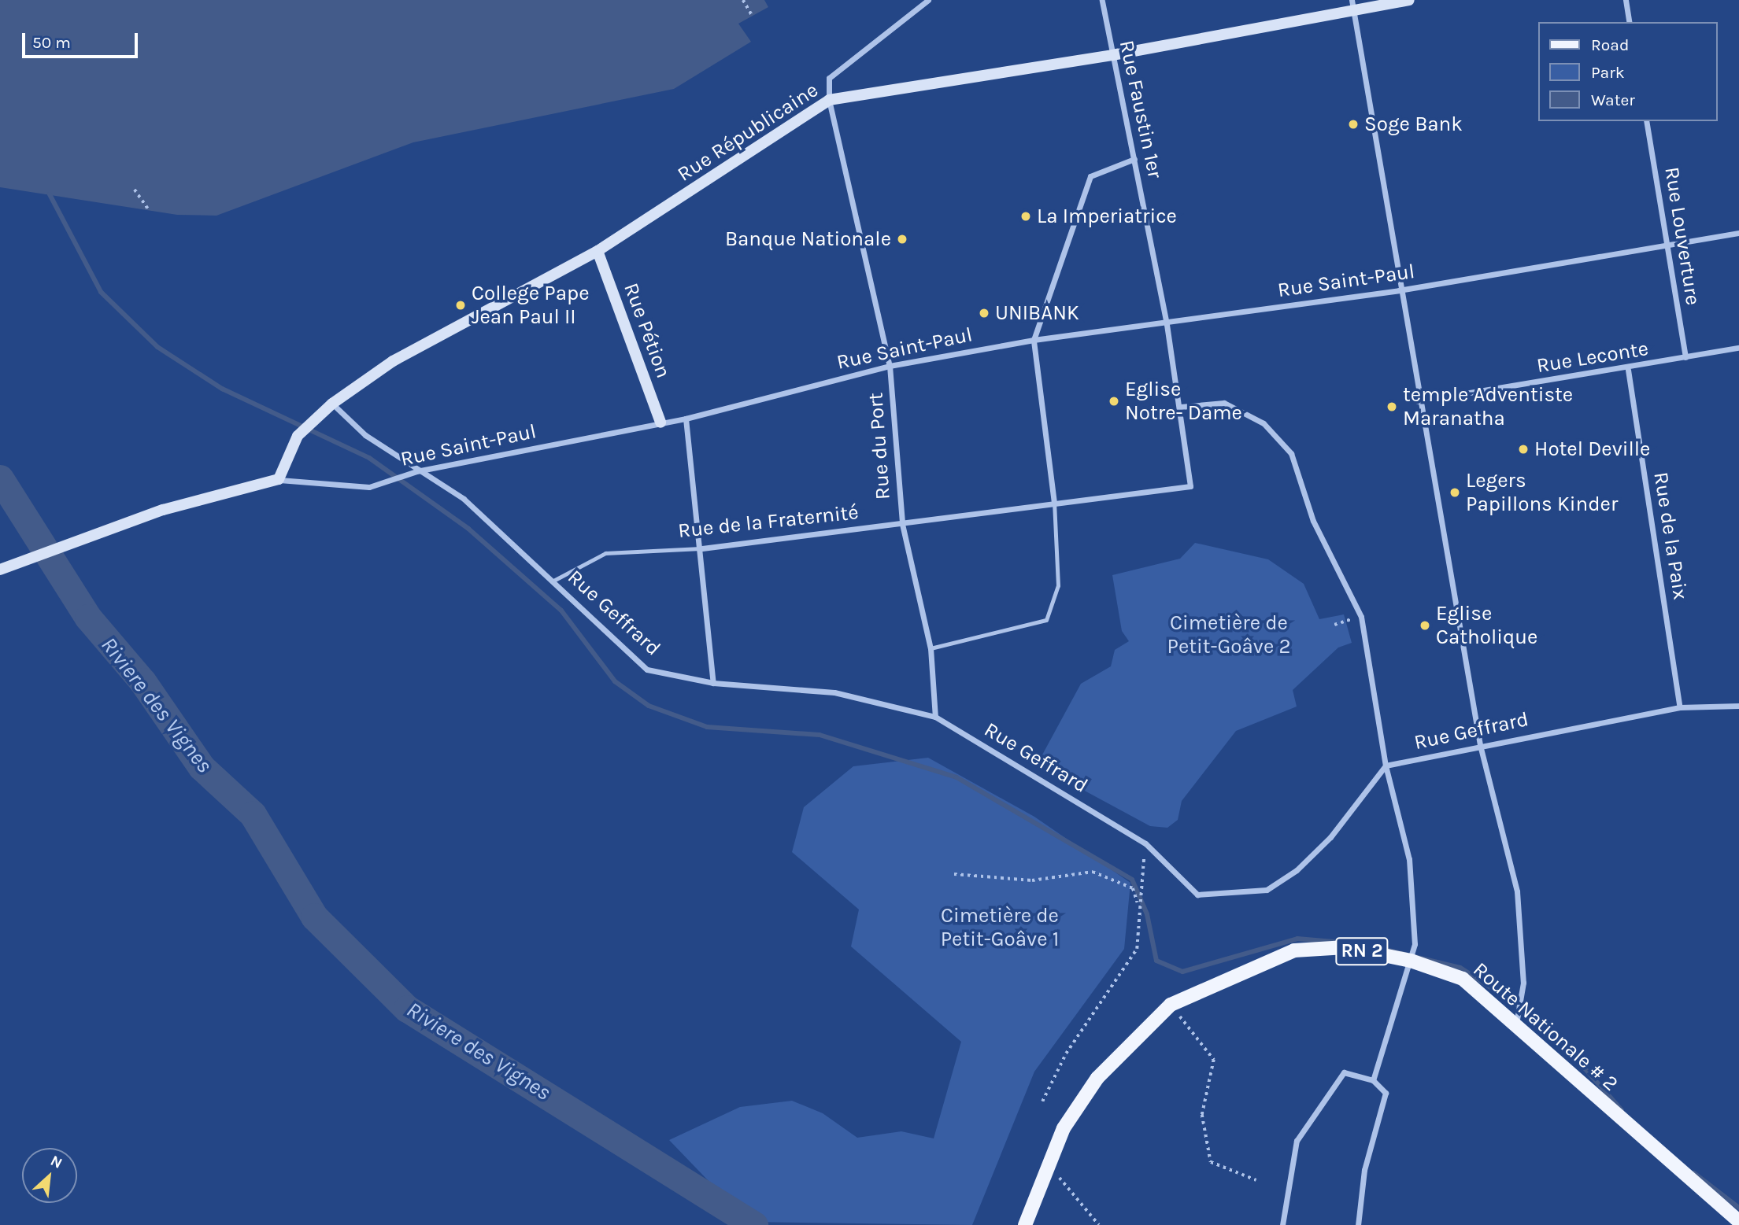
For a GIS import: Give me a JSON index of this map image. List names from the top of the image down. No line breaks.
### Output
{"streets":{"main road":["RN 2","Route Nationale # 2"],"street":["Rue Faustin 1er","Rue Républicaine","Rue Louverture","Rue Saint-Paul","Rue Pétion","Rue Leconte","Rue du Port","Rue de la Fraternité","Rue de la Paix","Rue Geffrard"]},"crossings":[["Rue Faustin 1er","Rue Républicaine"],["Rue Faustin 1er","Rue Saint-Paul"],["Rue Faustin 1er","Rue de la Fraternité"],["Rue Républicaine","Rue Saint-Paul"],["Rue Républicaine","Rue Pétion"],["Rue Républicaine","Rue du Port"],["Rue Républicaine","Rue Geffrard"],["Rue Louverture","Rue Saint-Paul"],["Rue Louverture","Rue Leconte"],["Rue Saint-Paul","Rue Pétion"],["Rue Saint-Paul","Rue du Port"],["Rue Saint-Paul","Rue Geffrard"],["Rue Leconte","Rue de la Paix"],["Rue du Port","Rue de la Fraternité"],["Rue du Port","Rue Geffrard"],["Rue de la Fraternité","Rue Geffrard"],["Rue de la Paix","Rue Geffrard"]],"water":["Riviere des Vignes"],"parks":["Cimetière de Petit-Goâve 2","Cimetière de Petit-Goâve 1"],"places":["Soge Bank","La Imperiatrice","Banque Nationale","College Pape Jean Paul II","UNIBANK","Eglise Notre- Dame","temple Adventiste Maranatha","Hotel Deville","Legers Papillons Kinder","Eglise Catholique"],"legend":["Road","Park","Water"],"scale_bar":"50 m","north":"top right"}
